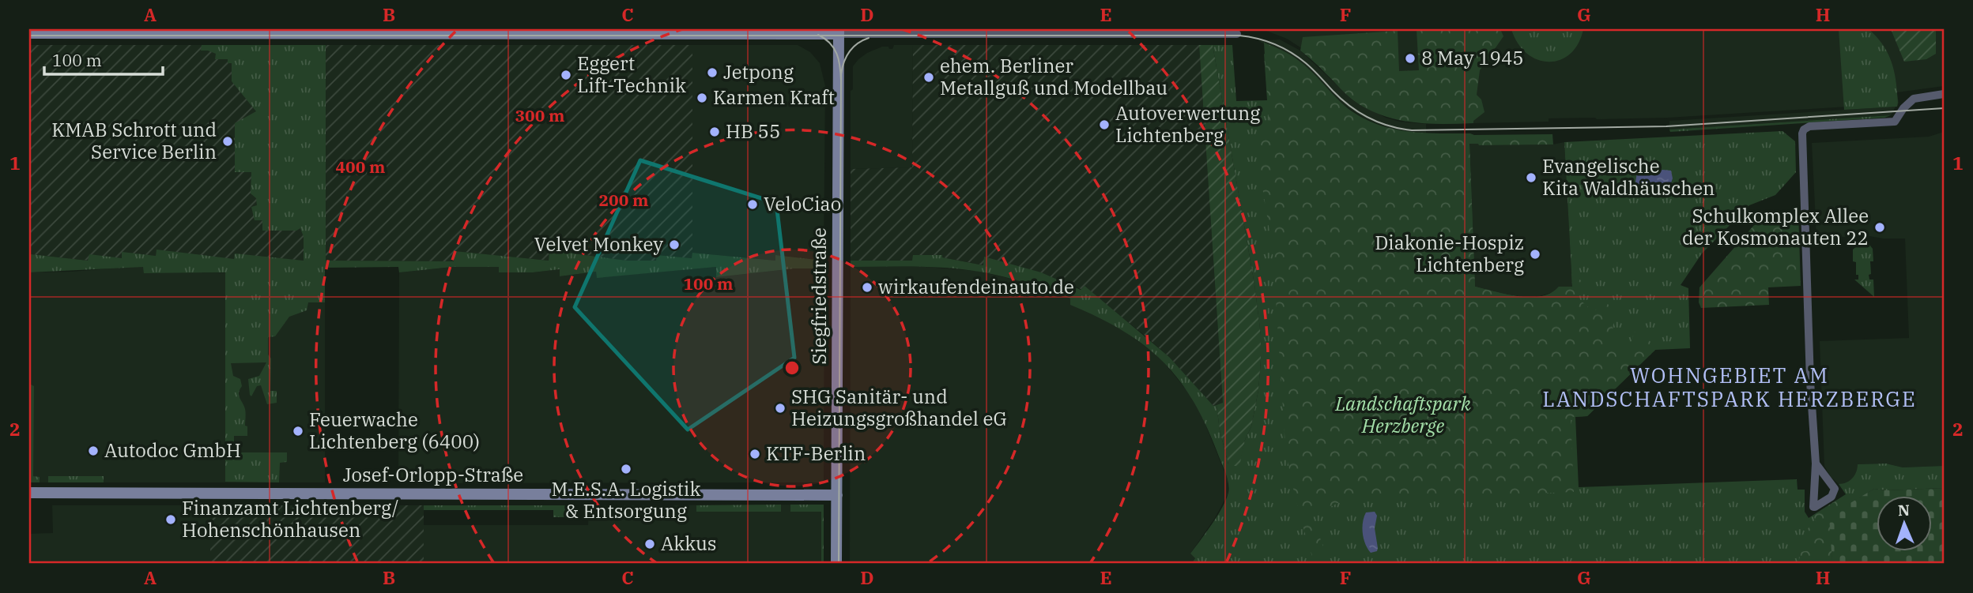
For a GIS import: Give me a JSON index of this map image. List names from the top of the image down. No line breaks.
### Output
{"streets":{"street":["Siegfriedstraße","Josef-Orlopp-Straße"]},"crossings":[["Siegfriedstraße","Josef-Orlopp-Straße"]],"districts":["WOHNGEBIET AM LANDSCHAFTSPARK HERZBERGE"],"parks":["Landschaftspark Herzberge"],"places":["8 May 1945","Jetpong","Eggert Lift-Technik","ehem. Berliner Metallguß und Modellbau","Karmen Kraft","Autoverwertung Lichtenberg","HB 55","KMAB Schrott und Service Berlin","Evangelische Kita Waldhäuschen","VeloCiao","Schulkomplex Allee der Kosmonauten 22","Velvet Monkey","Diakonie-Hospiz Lichtenberg","wirkaufendeinauto.de","SHG Sanitär- und Heizungsgroßhandel eG","Feuerwache Lichtenberg (6400)","Autodoc GmbH","KTF-Berlin","M.E.S.A. Logistik & Entsorgung","Finanzamt Lichtenberg/ Hohenschönhausen","Akkus"],"scale_bar":"100 m","north":"top","grid":{"columns":["A","B","C","D","E","F","G","H"],"rows":["1","2"]},"rings":["300 m","400 m","200 m","100 m"]}
